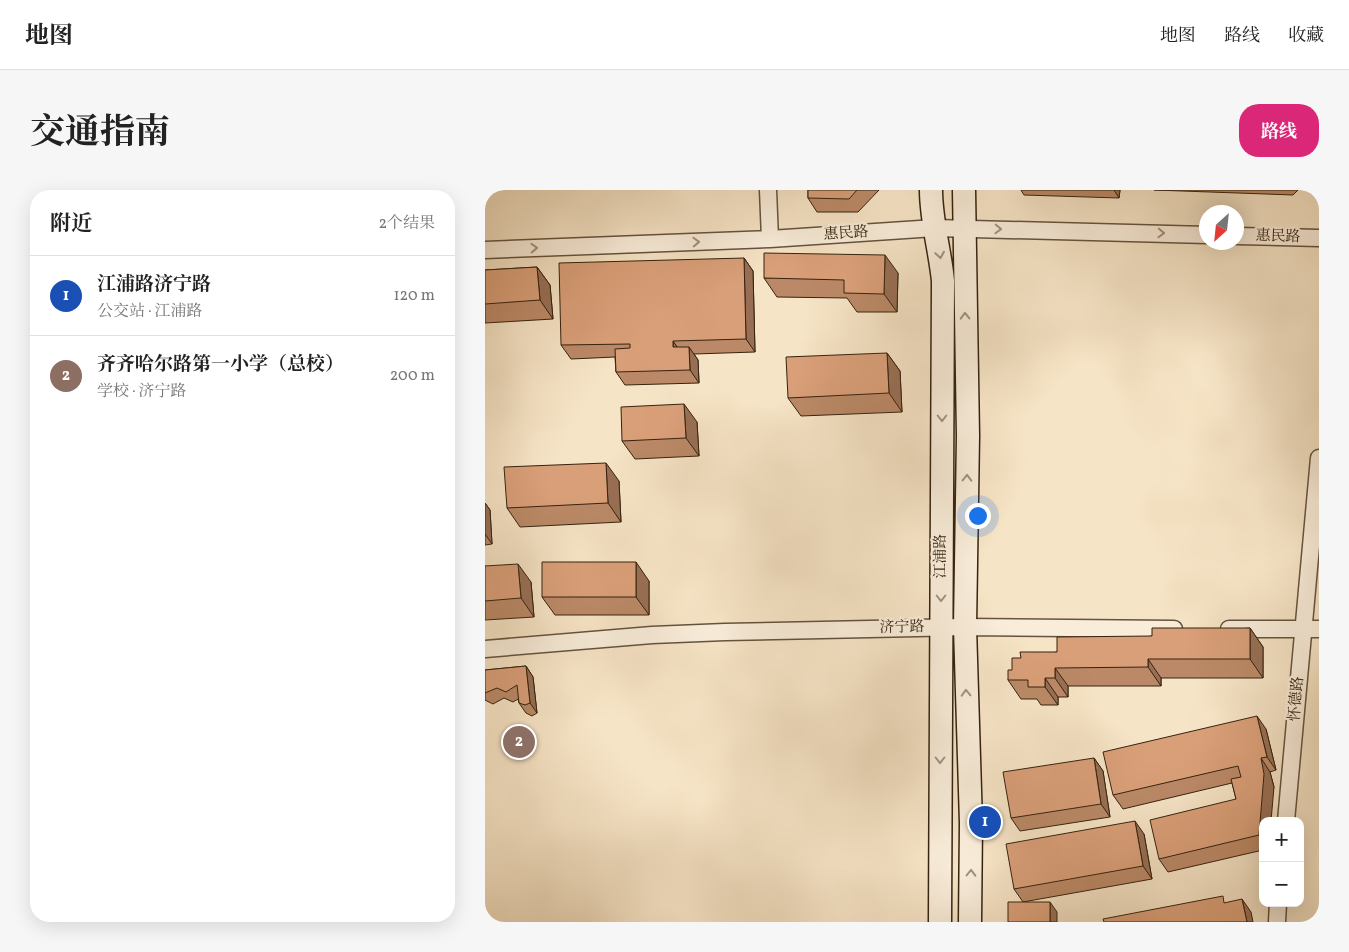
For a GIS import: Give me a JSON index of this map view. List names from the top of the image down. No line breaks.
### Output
{"streets":{"main road":["江浦路"],"street":["惠民路","济宁路","怀德路"]},"crossings":[["惠民路","江浦路"],["江浦路","济宁路"]],"one_way":["惠民路"],"north":"bottom left","page":{"header":"地图","nav":["地图","路线","收藏"],"title":"交通指南","buttons":"路线","heading":["附近","2个结果"],"list":[{"mark":"1","name":"江浦路济宁路","note":"公交站 · 江浦路","value":"120 m"},{"mark":"2","name":"齐齐哈尔路第一小学（总校）","note":"学校 · 济宁路","value":"200 m"}],"pins":["2","1"],"map_buttons":["+","−"]}}
